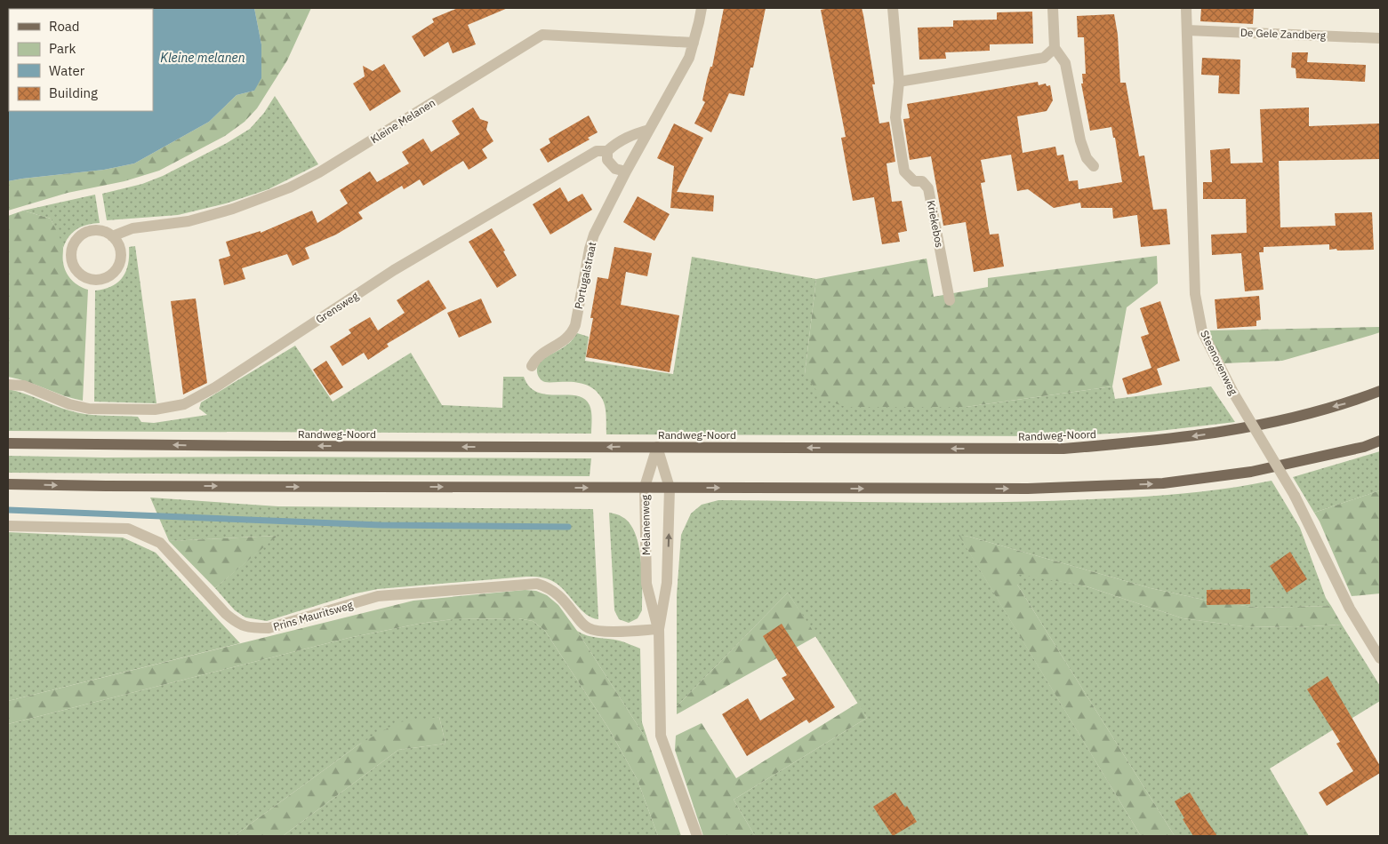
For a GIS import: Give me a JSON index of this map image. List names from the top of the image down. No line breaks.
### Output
{"streets":{"main road":["Randweg-Noord"],"street":["De Gele Zandberg","Kleine Melanen","Kriekebos","Portugalstraat","Grensweg","Steenovenweg","Melanenweg","Prins Mauritsweg"]},"crossings":[["De Gele Zandberg","Steenovenweg"],["Kleine Melanen","Portugalstraat"],["Portugalstraat","Grensweg"],["Randweg-Noord","Melanenweg"],["Melanenweg","Prins Mauritsweg"]],"water":["Kleine melanen"],"legend":["Road","Park","Water","Building"]}
